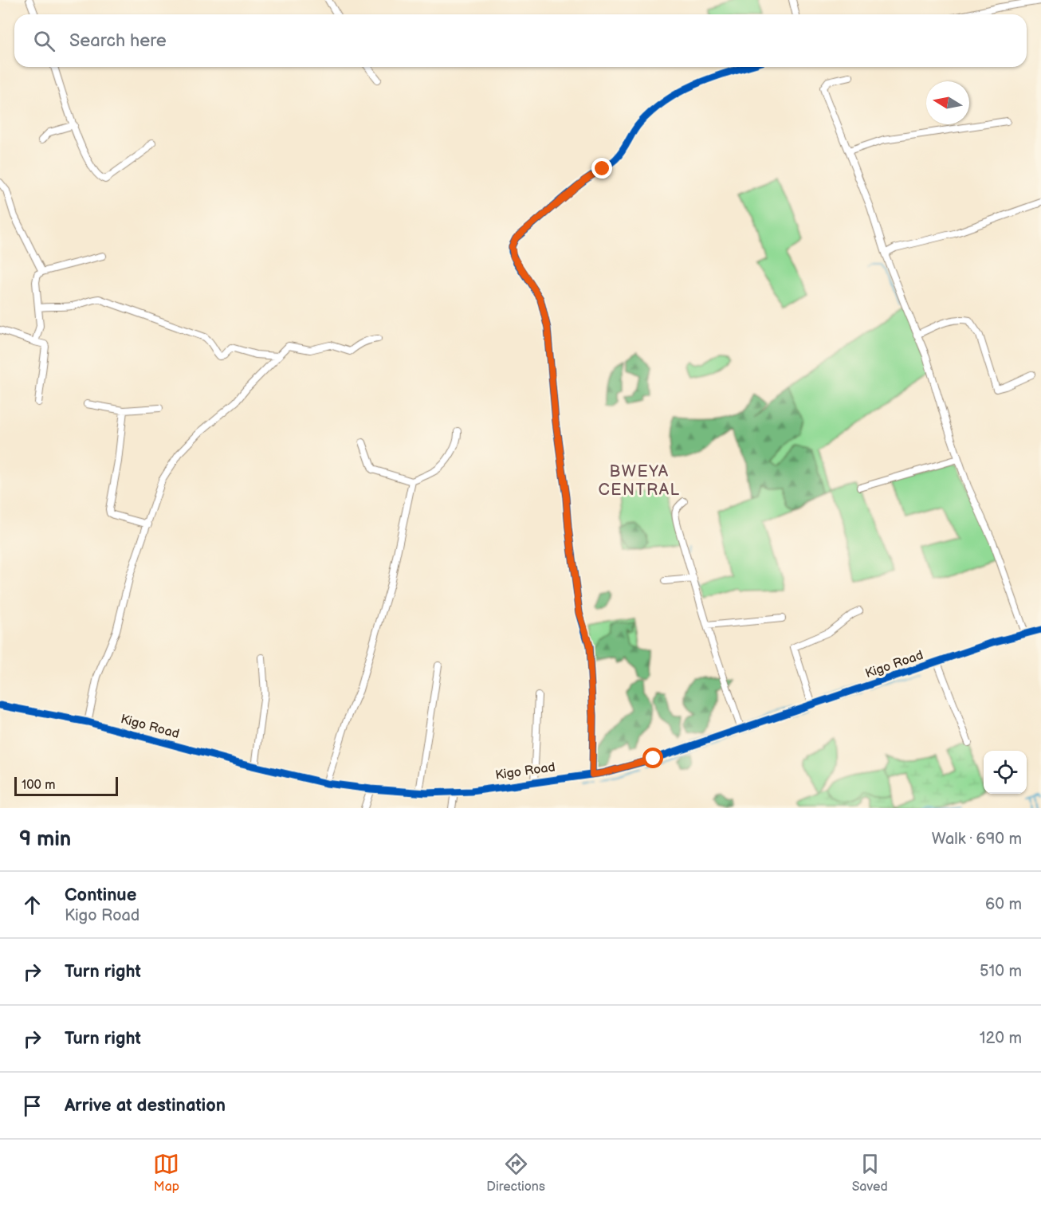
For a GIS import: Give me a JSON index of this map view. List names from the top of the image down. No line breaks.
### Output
{"streets":{"street":["Kigo Road"]},"districts":["BWEYA CENTRAL"],"scale_bar":"100 m","north":"left","page":{"search":"Search here","scale":"100 m","heading":["9 min","Walk · 690 m"],"list":[["Continue","Kigo Road","60 m"],["Turn right","510 m"],["Turn right","120 m"],"Arrive at destination"],"nav":["Map","Directions","Saved"]}}
